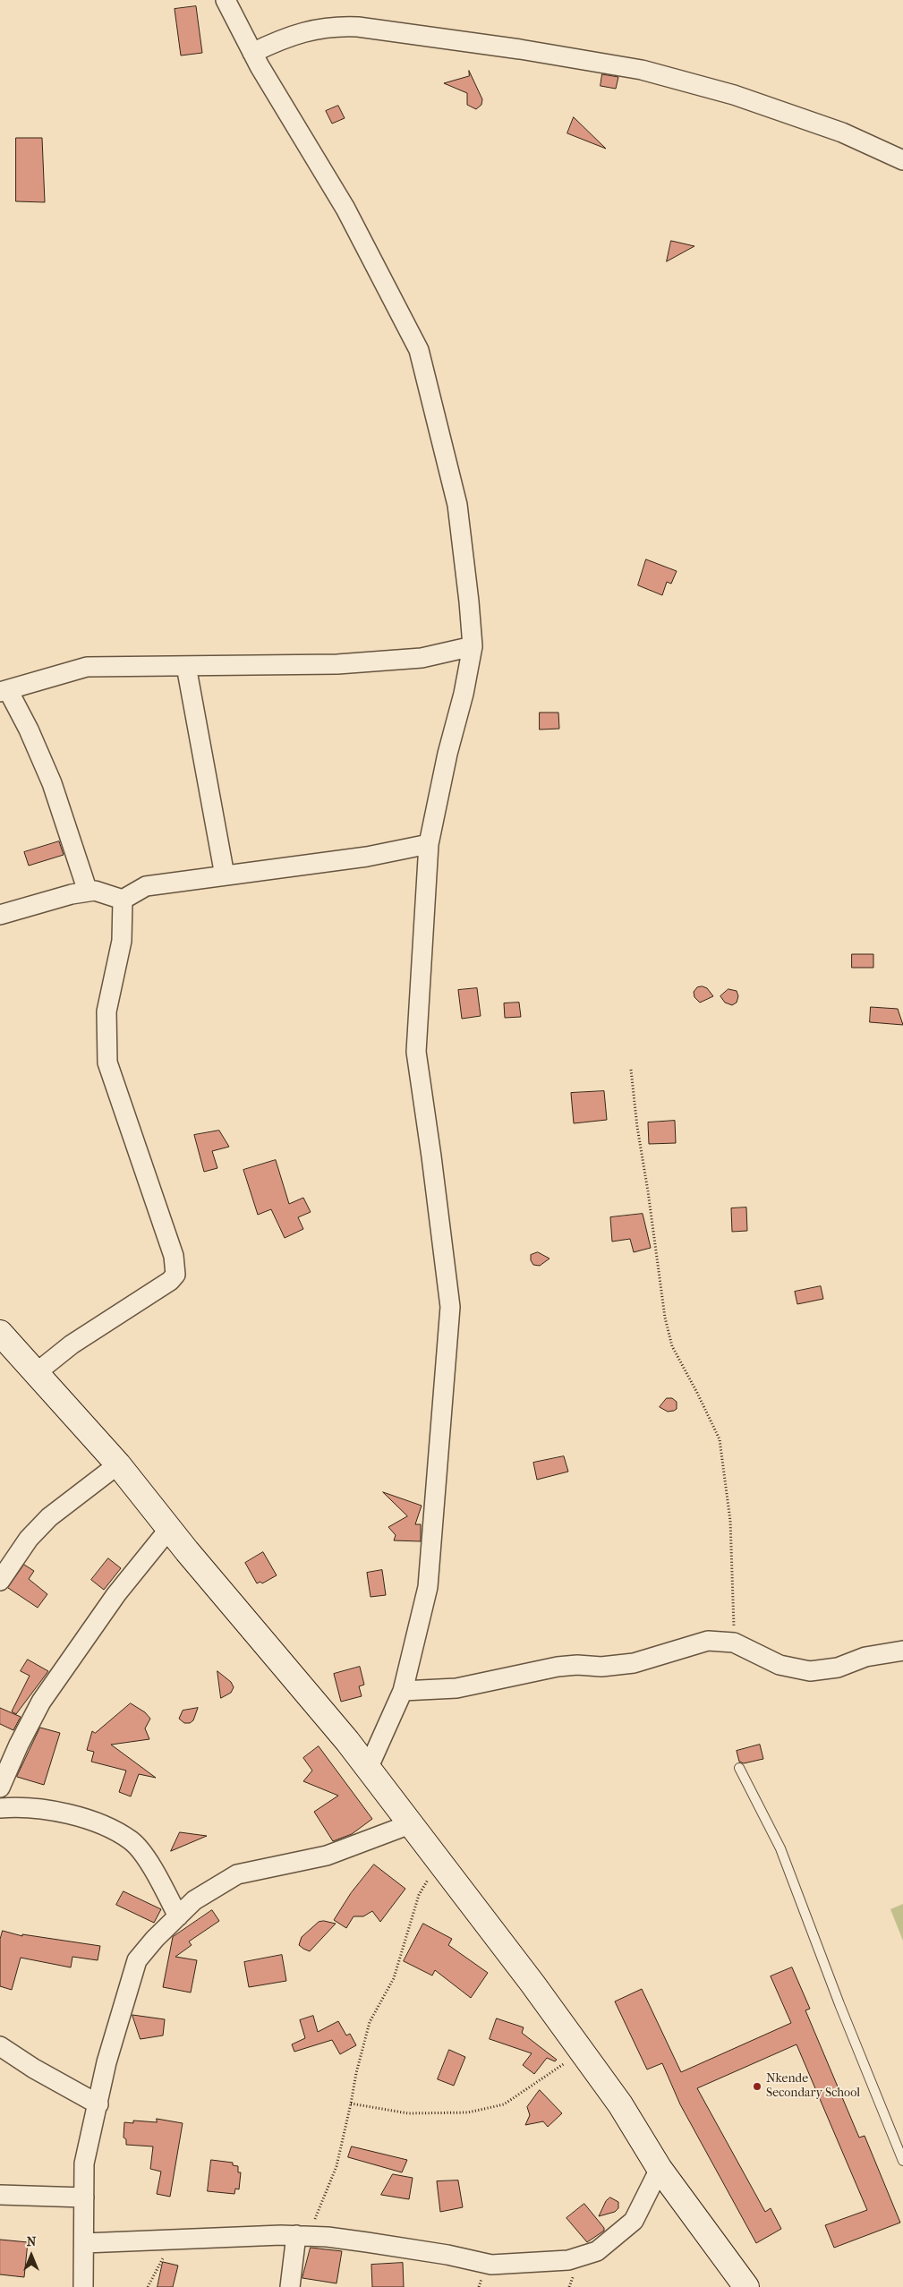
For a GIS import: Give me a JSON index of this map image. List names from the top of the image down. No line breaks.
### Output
{"places":["Nkende Secondary School"],"north":"top"}
